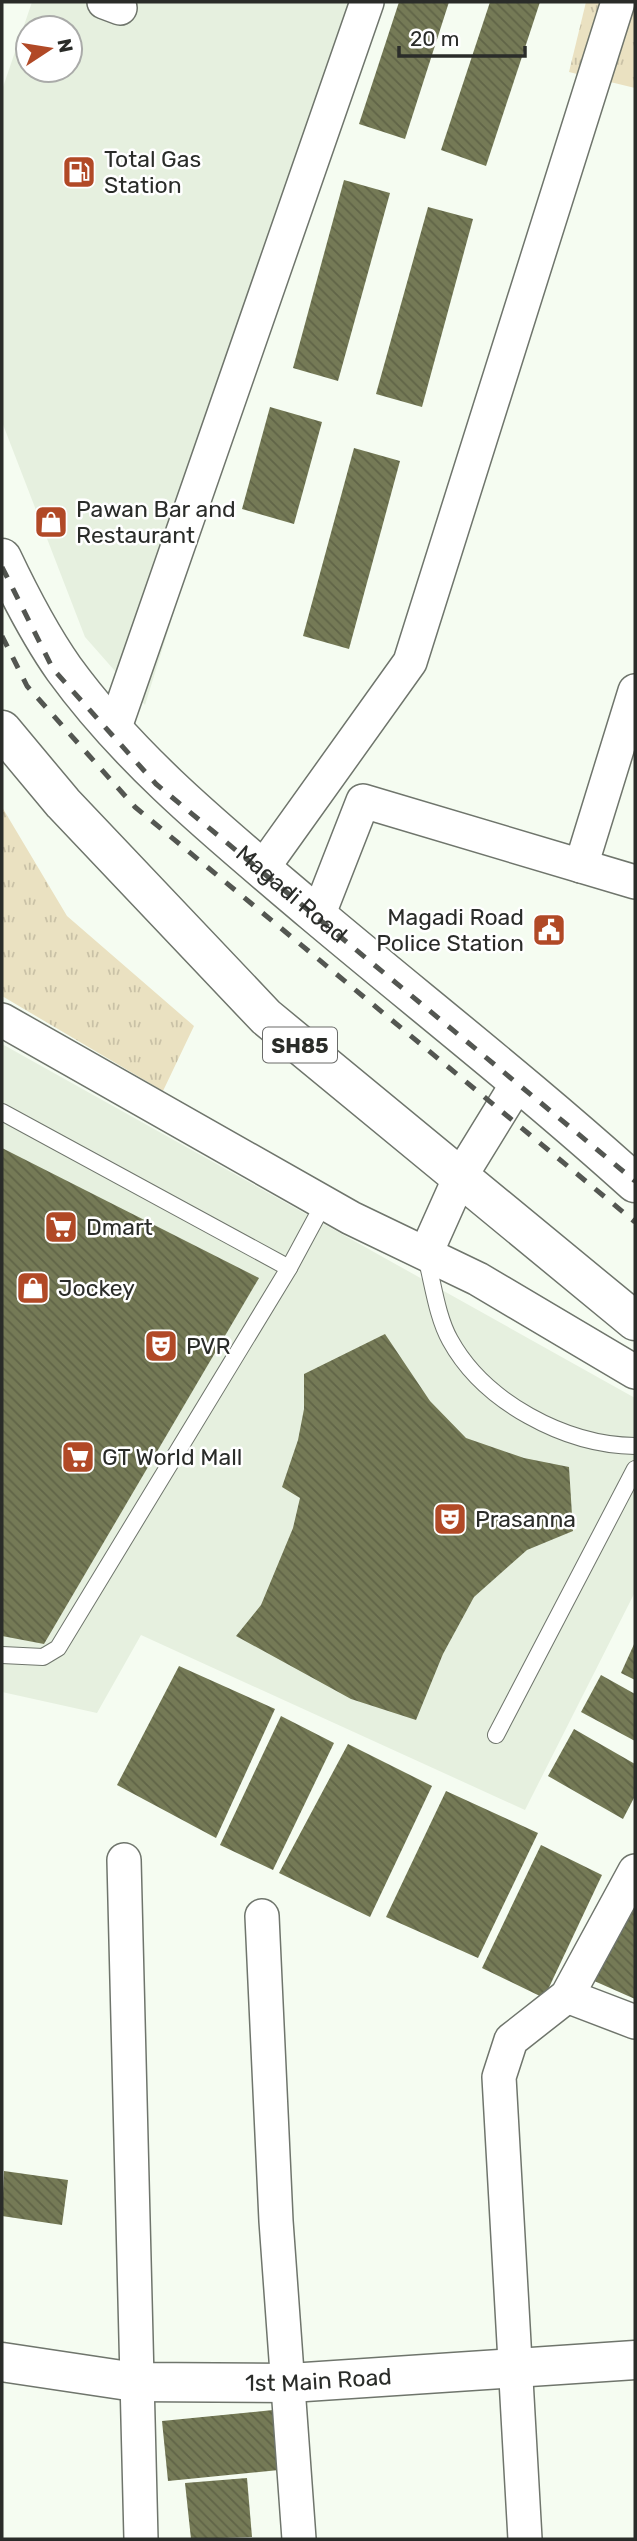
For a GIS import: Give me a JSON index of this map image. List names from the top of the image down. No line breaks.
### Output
{"streets":{"main road":["Magadi Road","SH85","1st Main Road"]},"places":{"fuel station":["Total Gas Station"],"shop":["Pawan Bar and Restaurant","Jockey"],"public building":["Magadi Road Police Station"],"supermarket":["Dmart","GT World Mall"],"theatre":["PVR","Prasanna"]},"scale_bar":"20 m","north":"right"}
